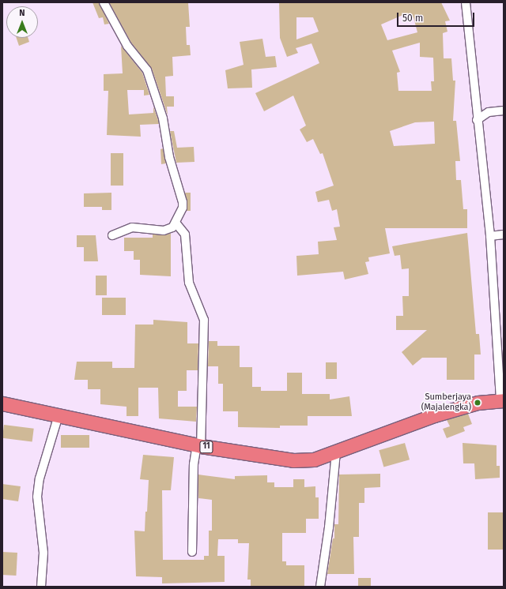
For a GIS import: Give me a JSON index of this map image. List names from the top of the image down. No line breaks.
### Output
{"streets":{"highway":["11"]},"places":["Sumberjaya (Majalengka)"],"scale_bar":"50 m","north":"top"}
